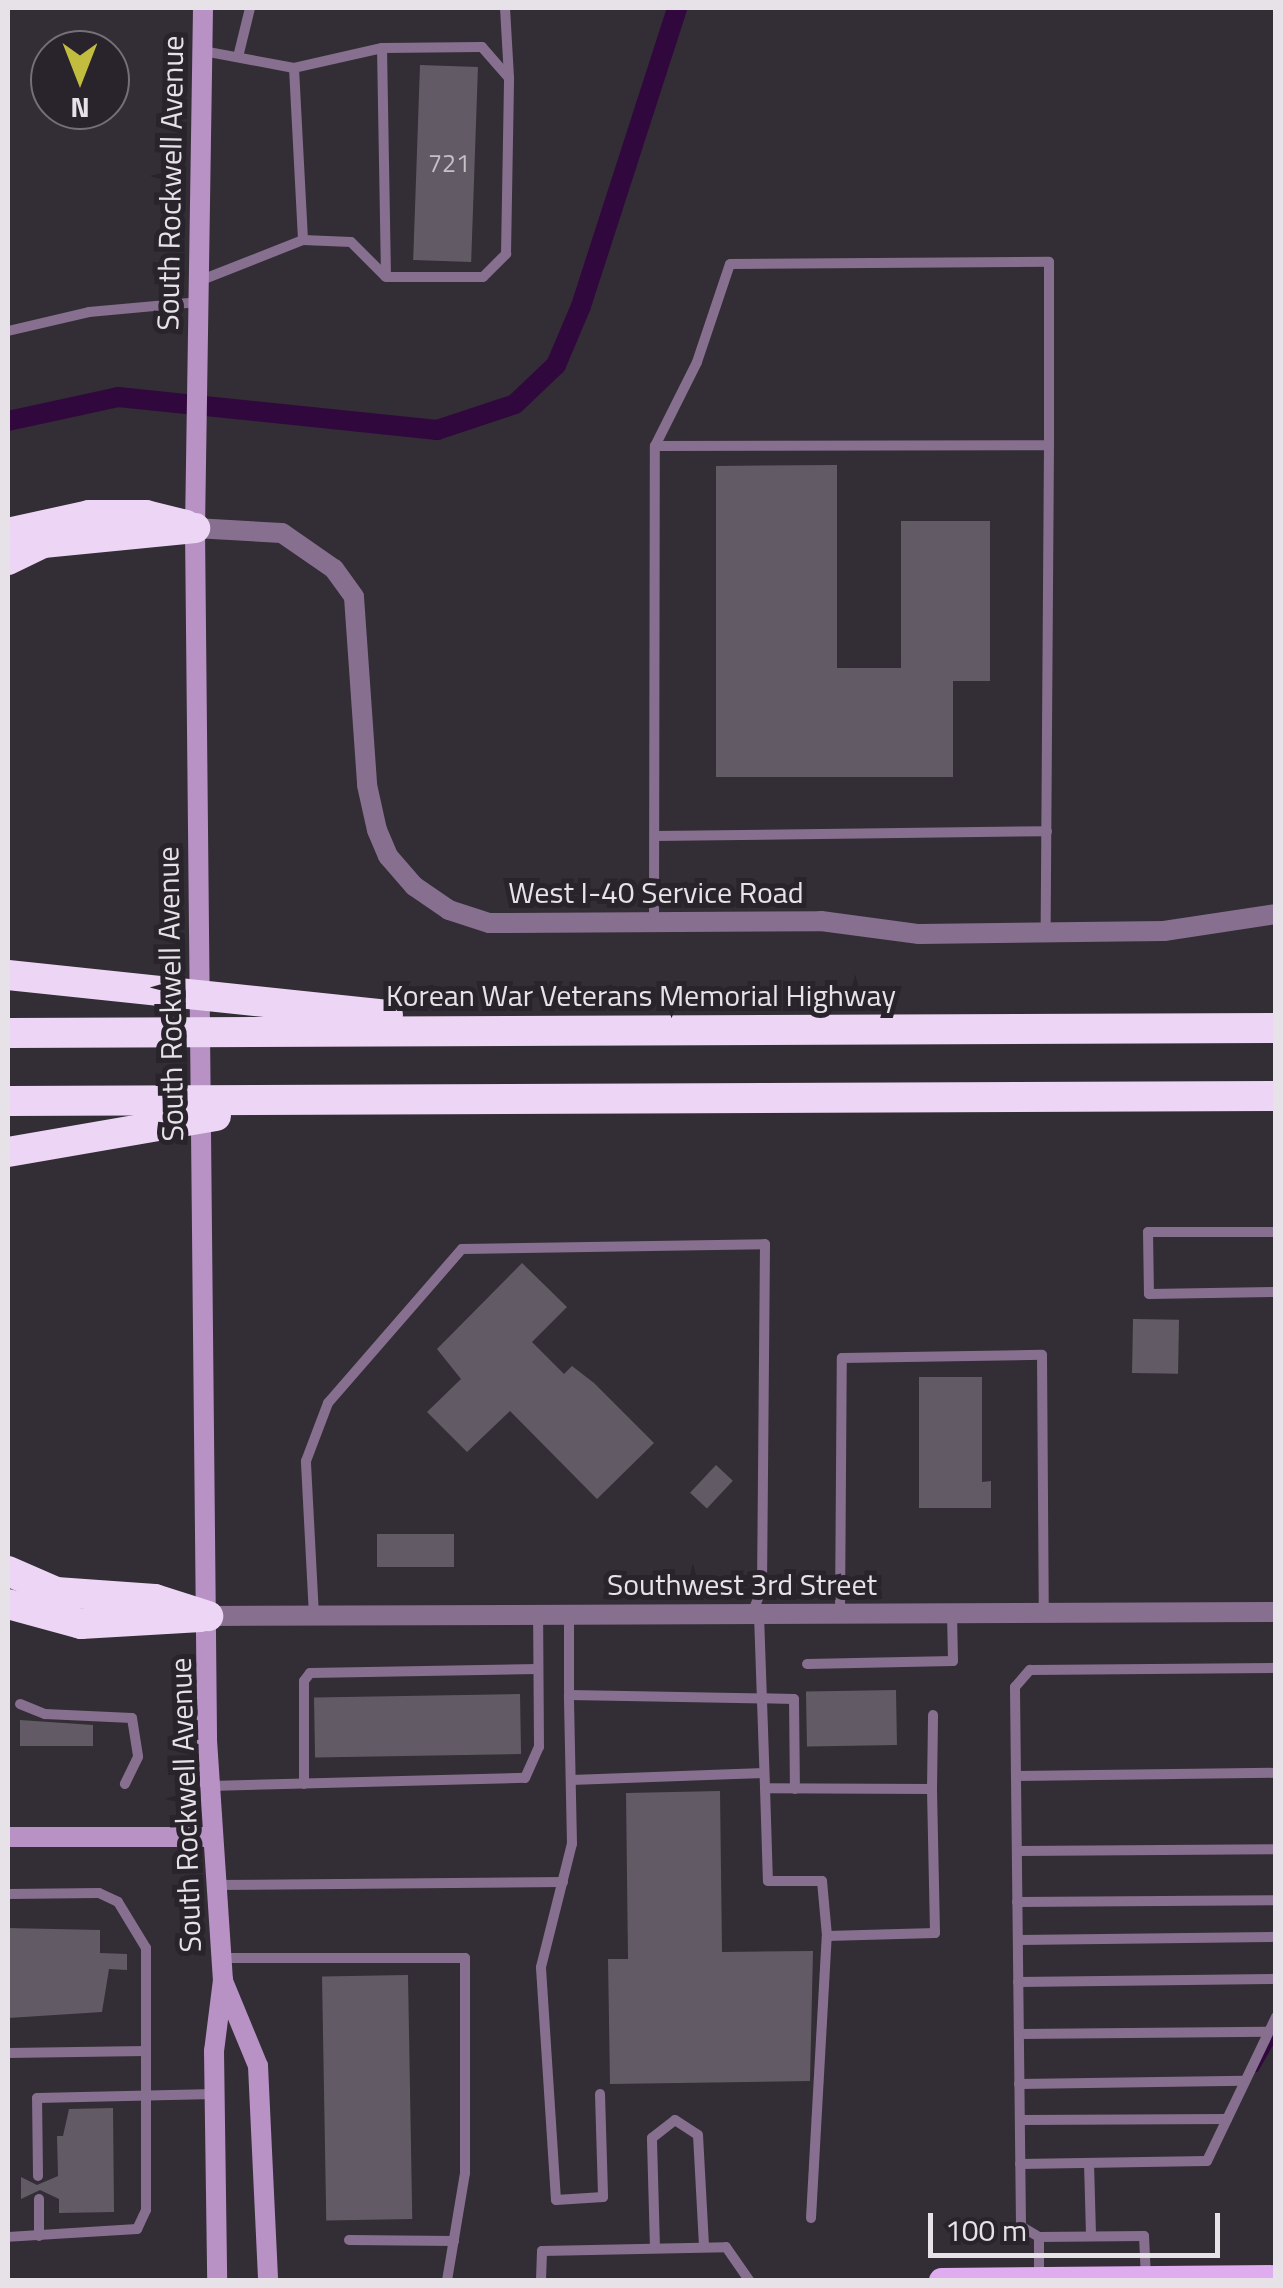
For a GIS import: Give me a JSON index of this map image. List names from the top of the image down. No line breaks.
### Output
{"streets":{"highway":["Korean War Veterans Memorial Highway"],"street":["South Rockwell Avenue","West I-40 Service Road","Southwest 3rd Street"]},"crossings":[["South Rockwell Avenue","West I-40 Service Road"],["South Rockwell Avenue","Southwest 3rd Street"]],"house_numbers":["721"],"scale_bar":"100 m","north":"bottom"}
